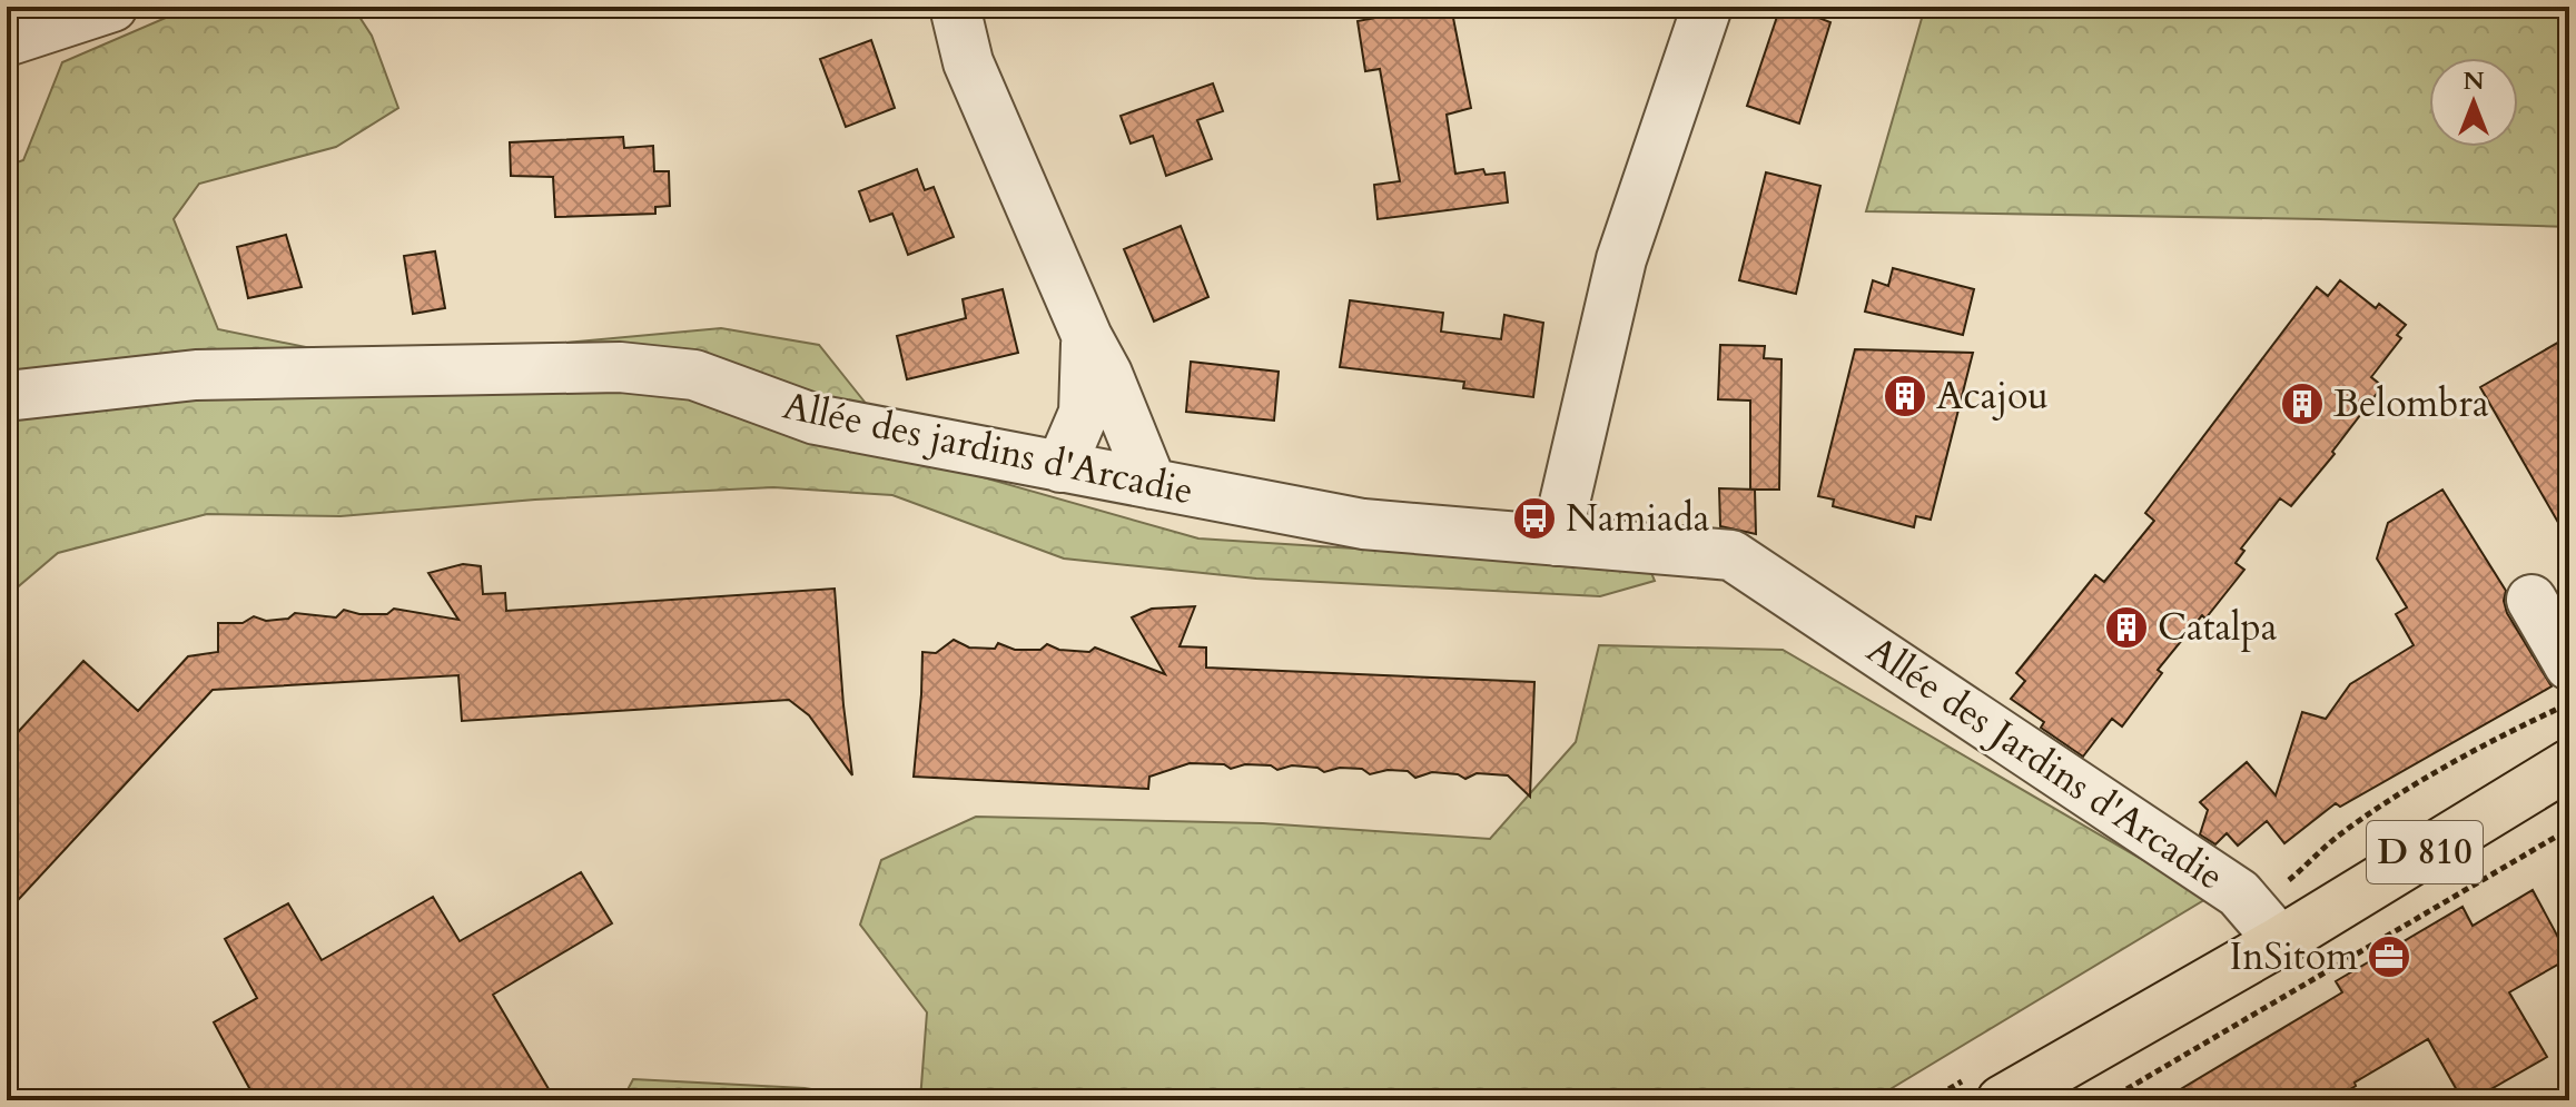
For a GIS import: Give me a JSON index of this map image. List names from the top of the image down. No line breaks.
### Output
{"streets":{"main road":["D 810"],"street":["Allée des jardins d'Arcadie","Allée des Jardins d'Arcadie"]},"crossings":[["Allée des jardins d'Arcadie","Allée des Jardins d'Arcadie"],["Allée des Jardins d'Arcadie","D 810"]],"places":{"building":["Acajou","Belombra","Catalpa"],"bus stop":["Namiada"],"office":["InSitom"]},"north":"top"}
